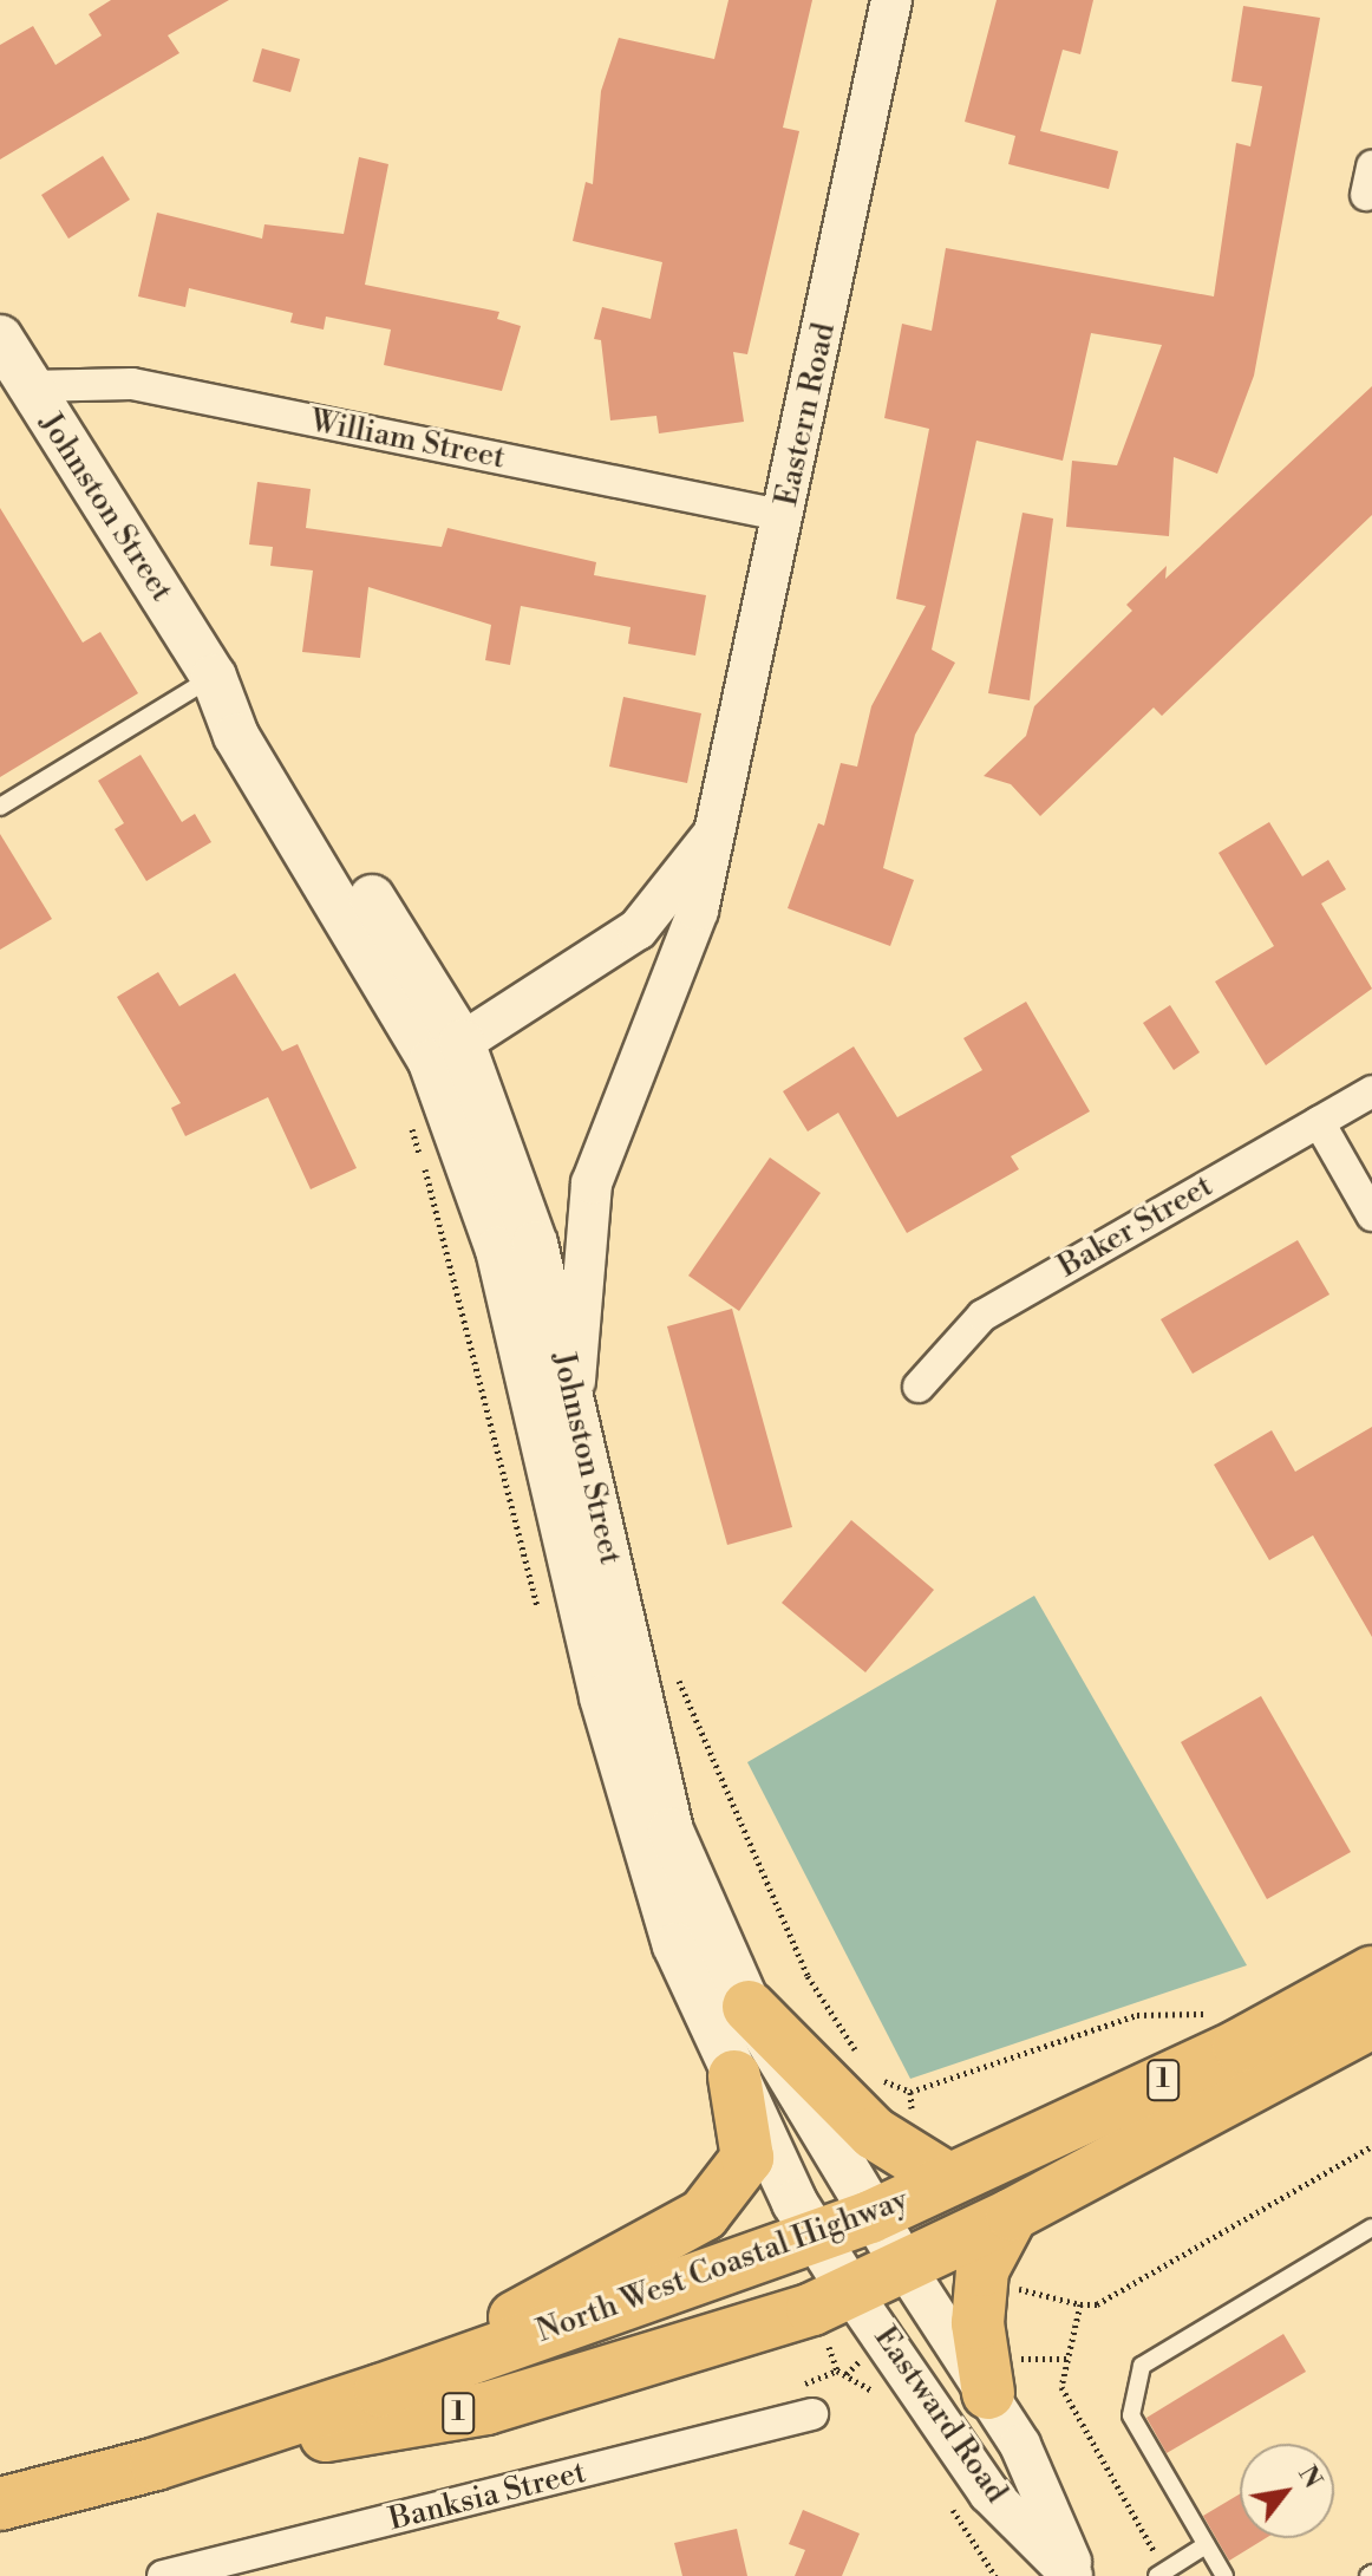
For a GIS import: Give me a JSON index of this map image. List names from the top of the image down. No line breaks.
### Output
{"streets":{"highway":["1","North West Coastal Highway"],"main road":["Johnston Street"],"street":["Eastern Road","William Street","Baker Street","Eastward Road","Banksia Street"]},"crossings":[["Eastern Road","William Street"],["Eastern Road","Johnston Street"],["William Street","Johnston Street"],["Johnston Street","North West Coastal Highway"],["Johnston Street","Eastward Road"],["North West Coastal Highway","Eastward Road"]],"north":"top right"}
